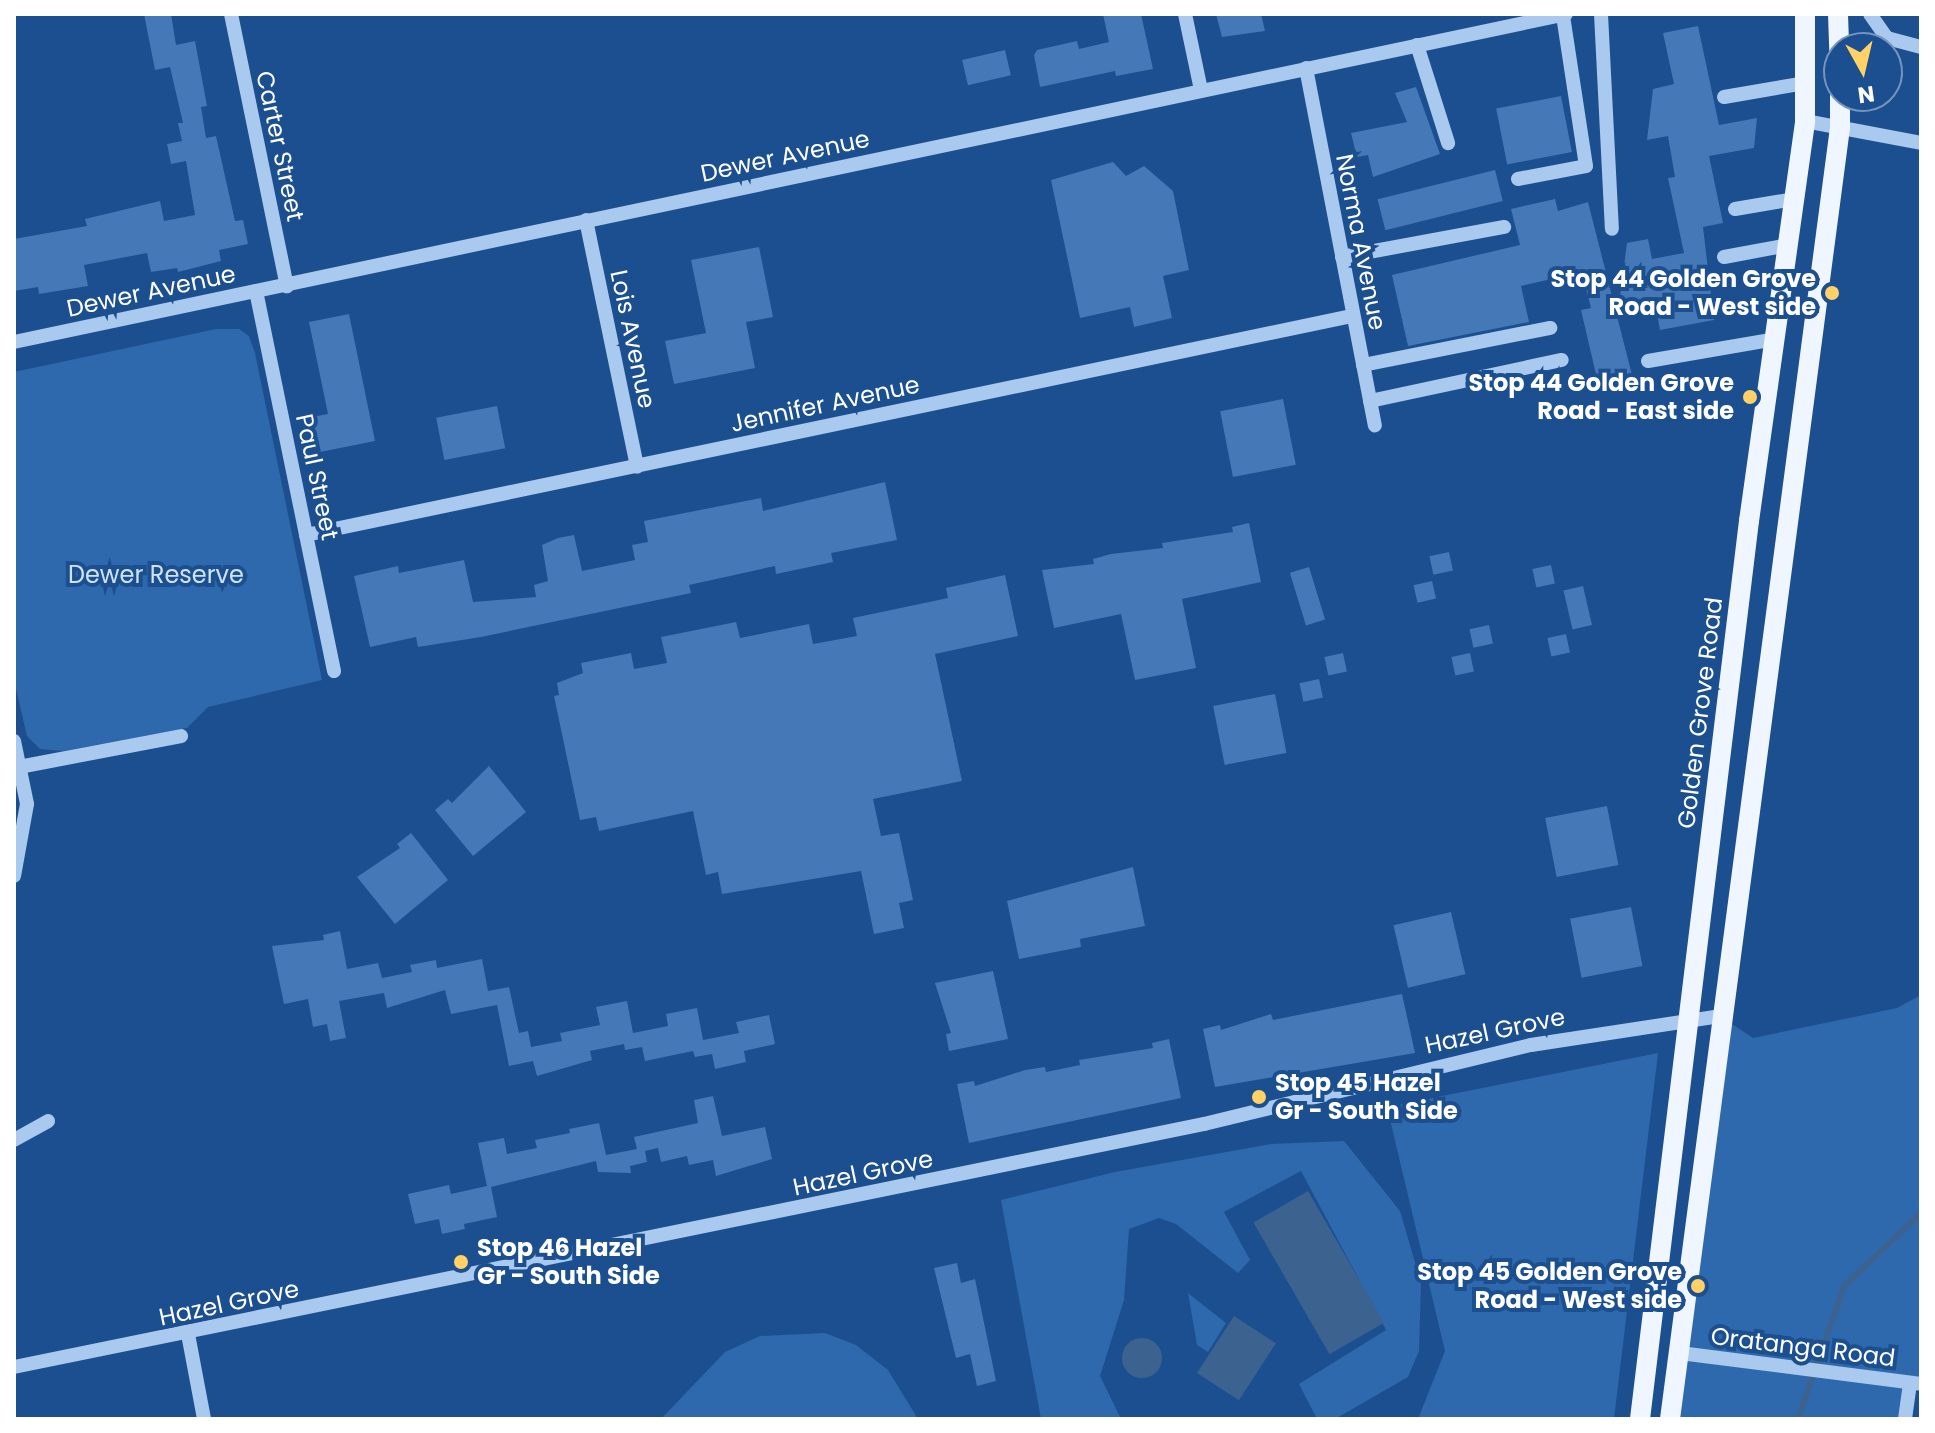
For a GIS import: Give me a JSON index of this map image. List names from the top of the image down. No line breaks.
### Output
{"streets":{"main road":["Golden Grove Road"],"street":["Carter Street","Dewer Avenue","Norma Avenue","Lois Avenue","Jennifer Avenue","Paul Street","Hazel Grove","Oratanga Road"]},"crossings":[["Carter Street","Dewer Avenue"],["Dewer Avenue","Norma Avenue"],["Dewer Avenue","Lois Avenue"],["Dewer Avenue","Paul Street"],["Norma Avenue","Jennifer Avenue"],["Lois Avenue","Jennifer Avenue"],["Jennifer Avenue","Paul Street"],["Golden Grove Road","Hazel Grove"]],"parks":["Dewer Reserve"],"places":["Stop 44 Golden Grove Road - West side","Stop 44 Golden Grove Road - East side","Stop 45 Hazel Gr - South Side","Stop 46 Hazel Gr - South Side","Stop 45 Golden Grove Road - West side"],"north":"bottom"}
